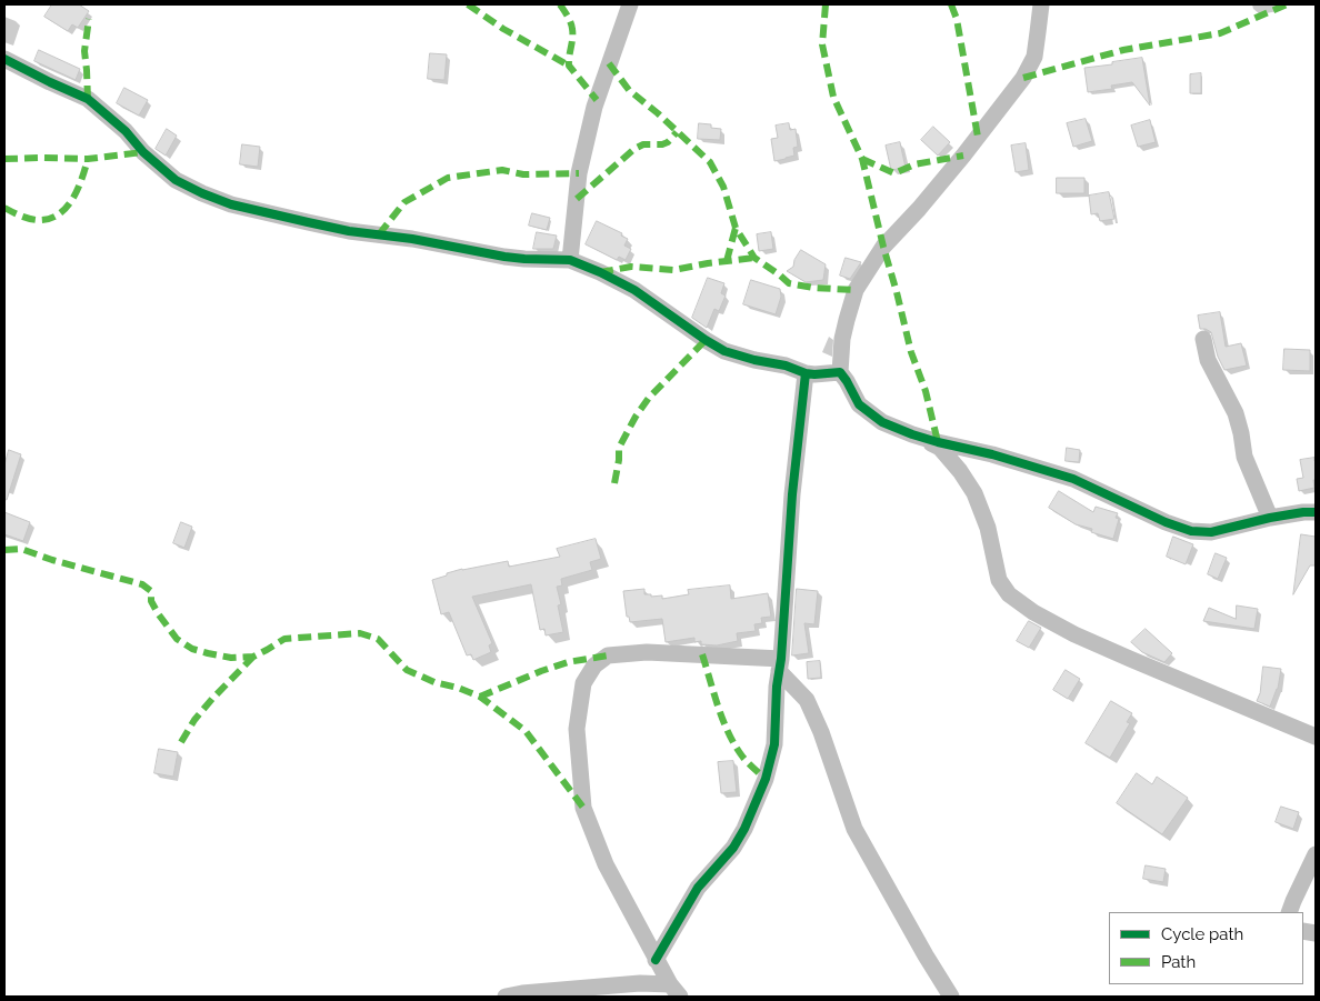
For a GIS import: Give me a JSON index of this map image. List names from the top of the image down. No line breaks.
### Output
{"legend":["Cycle path","Path"]}
